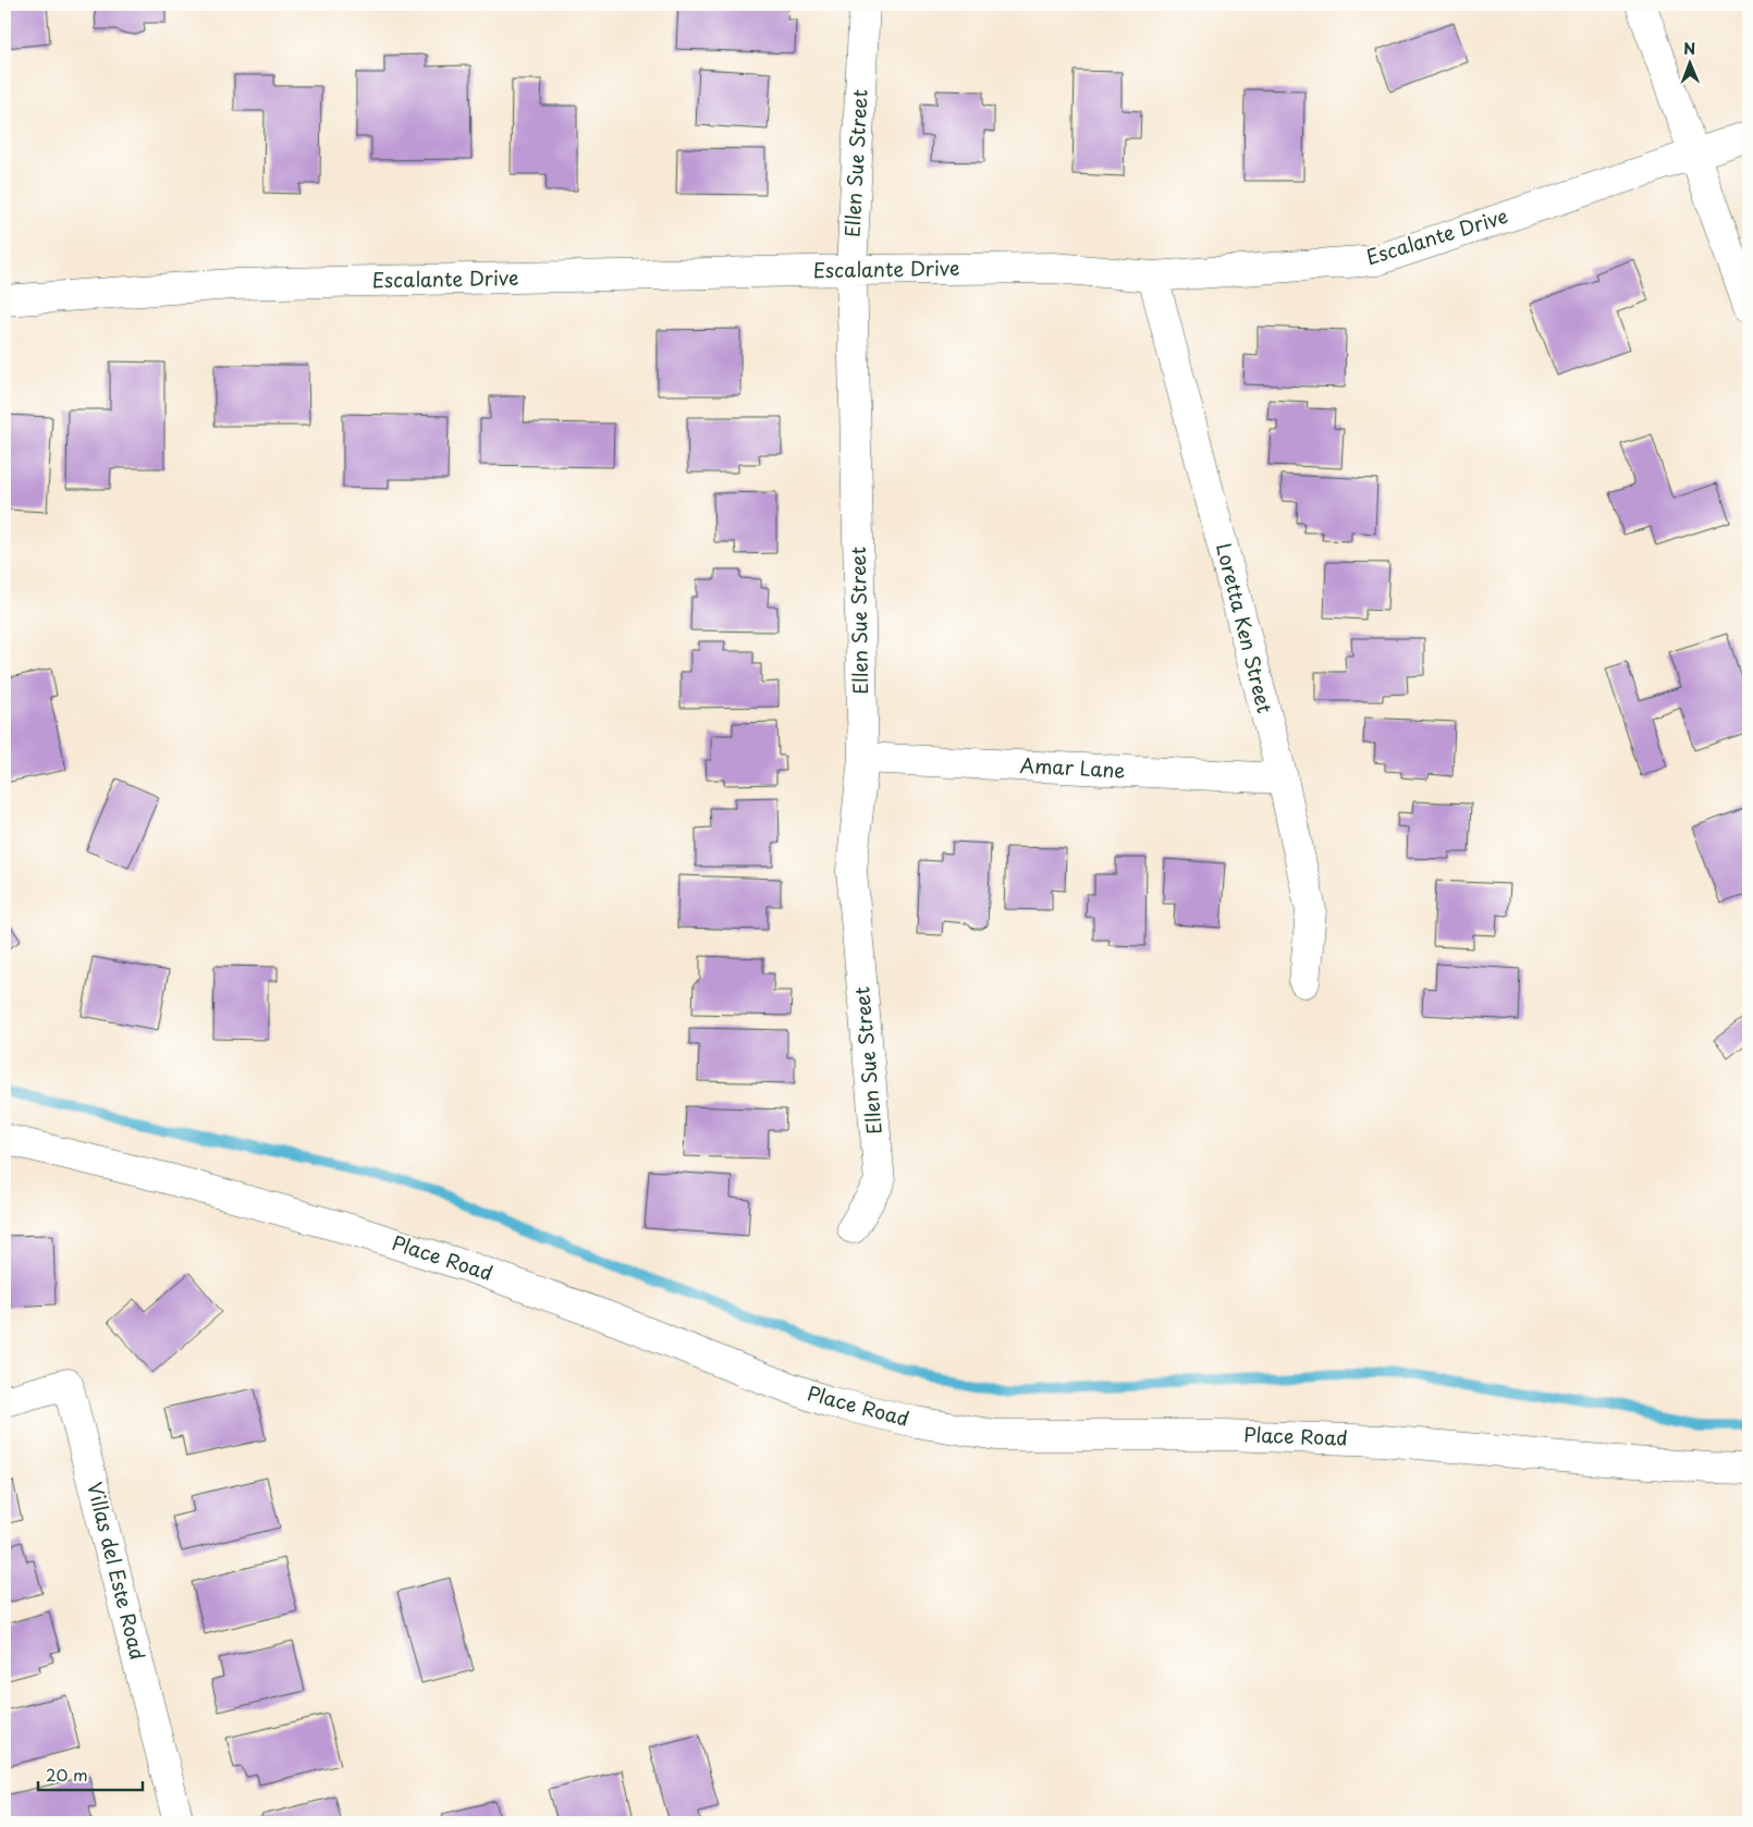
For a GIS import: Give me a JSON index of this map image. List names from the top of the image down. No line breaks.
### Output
{"streets":{"street":["Ellen Sue Street","Escalante Drive","Loretta Ken Street","Amar Lane","Place Road","Villas del Este Road"]},"crossings":[["Ellen Sue Street","Escalante Drive"],["Ellen Sue Street","Amar Lane"],["Escalante Drive","Loretta Ken Street"],["Loretta Ken Street","Amar Lane"]],"scale_bar":"20 m","north":"top"}
